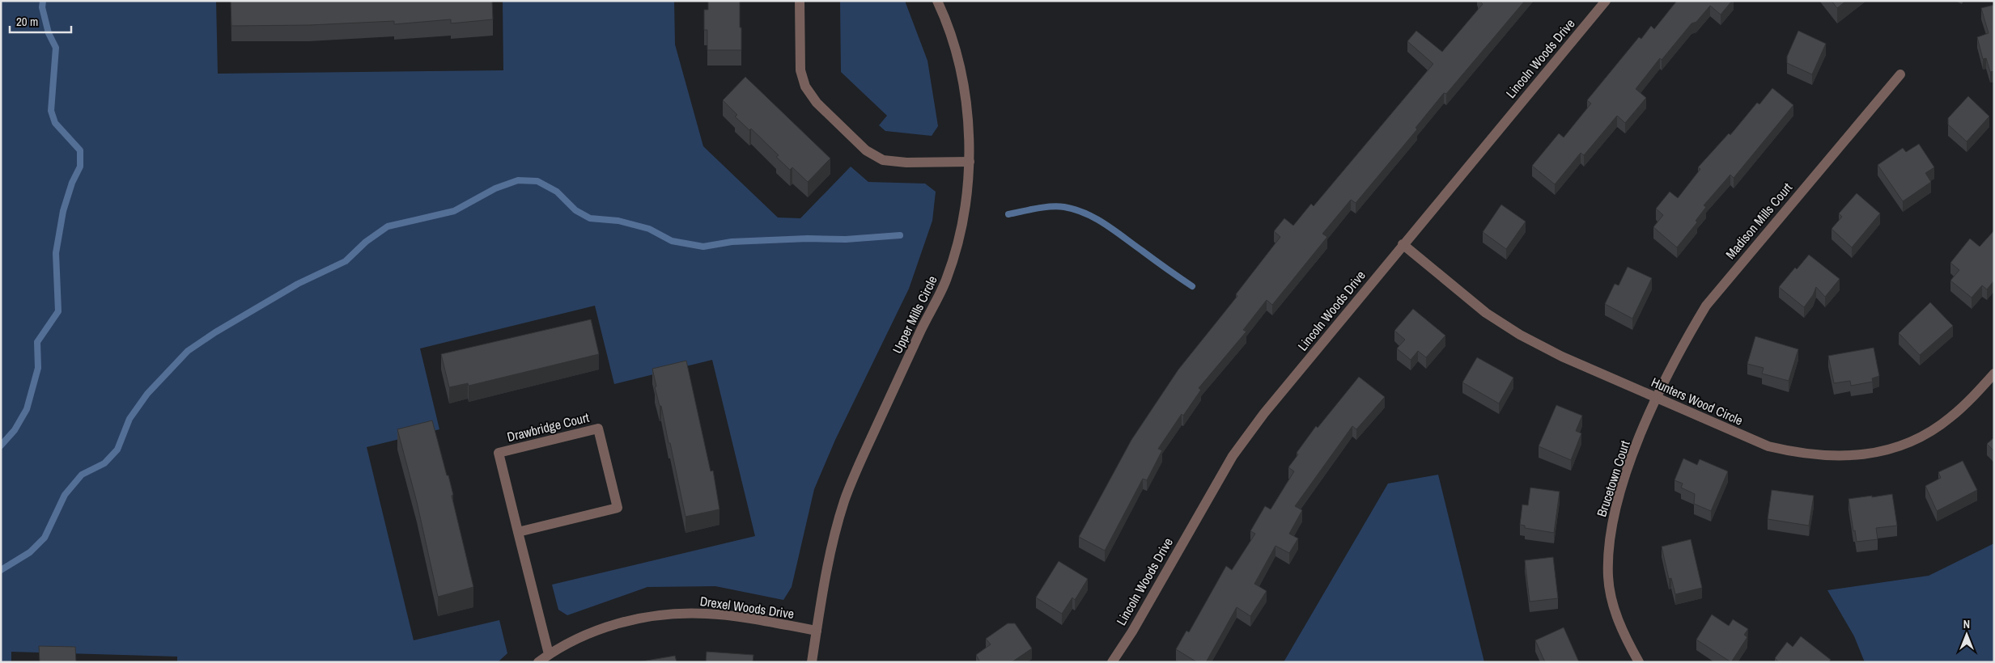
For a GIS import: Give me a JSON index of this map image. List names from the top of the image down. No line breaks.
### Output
{"streets":{"street":["Lincoln Woods Drive","Madison Mills Court","Upper Mills Circle","Hunters Wood Circle","Drawbridge Court","Brucetown Court","Drexel Woods Drive"]},"crossings":[["Lincoln Woods Drive","Hunters Wood Circle"],["Madison Mills Court","Hunters Wood Circle"],["Madison Mills Court","Brucetown Court"],["Upper Mills Circle","Drexel Woods Drive"],["Hunters Wood Circle","Brucetown Court"],["Drawbridge Court","Drexel Woods Drive"]],"scale_bar":"20 m","north":"top"}
